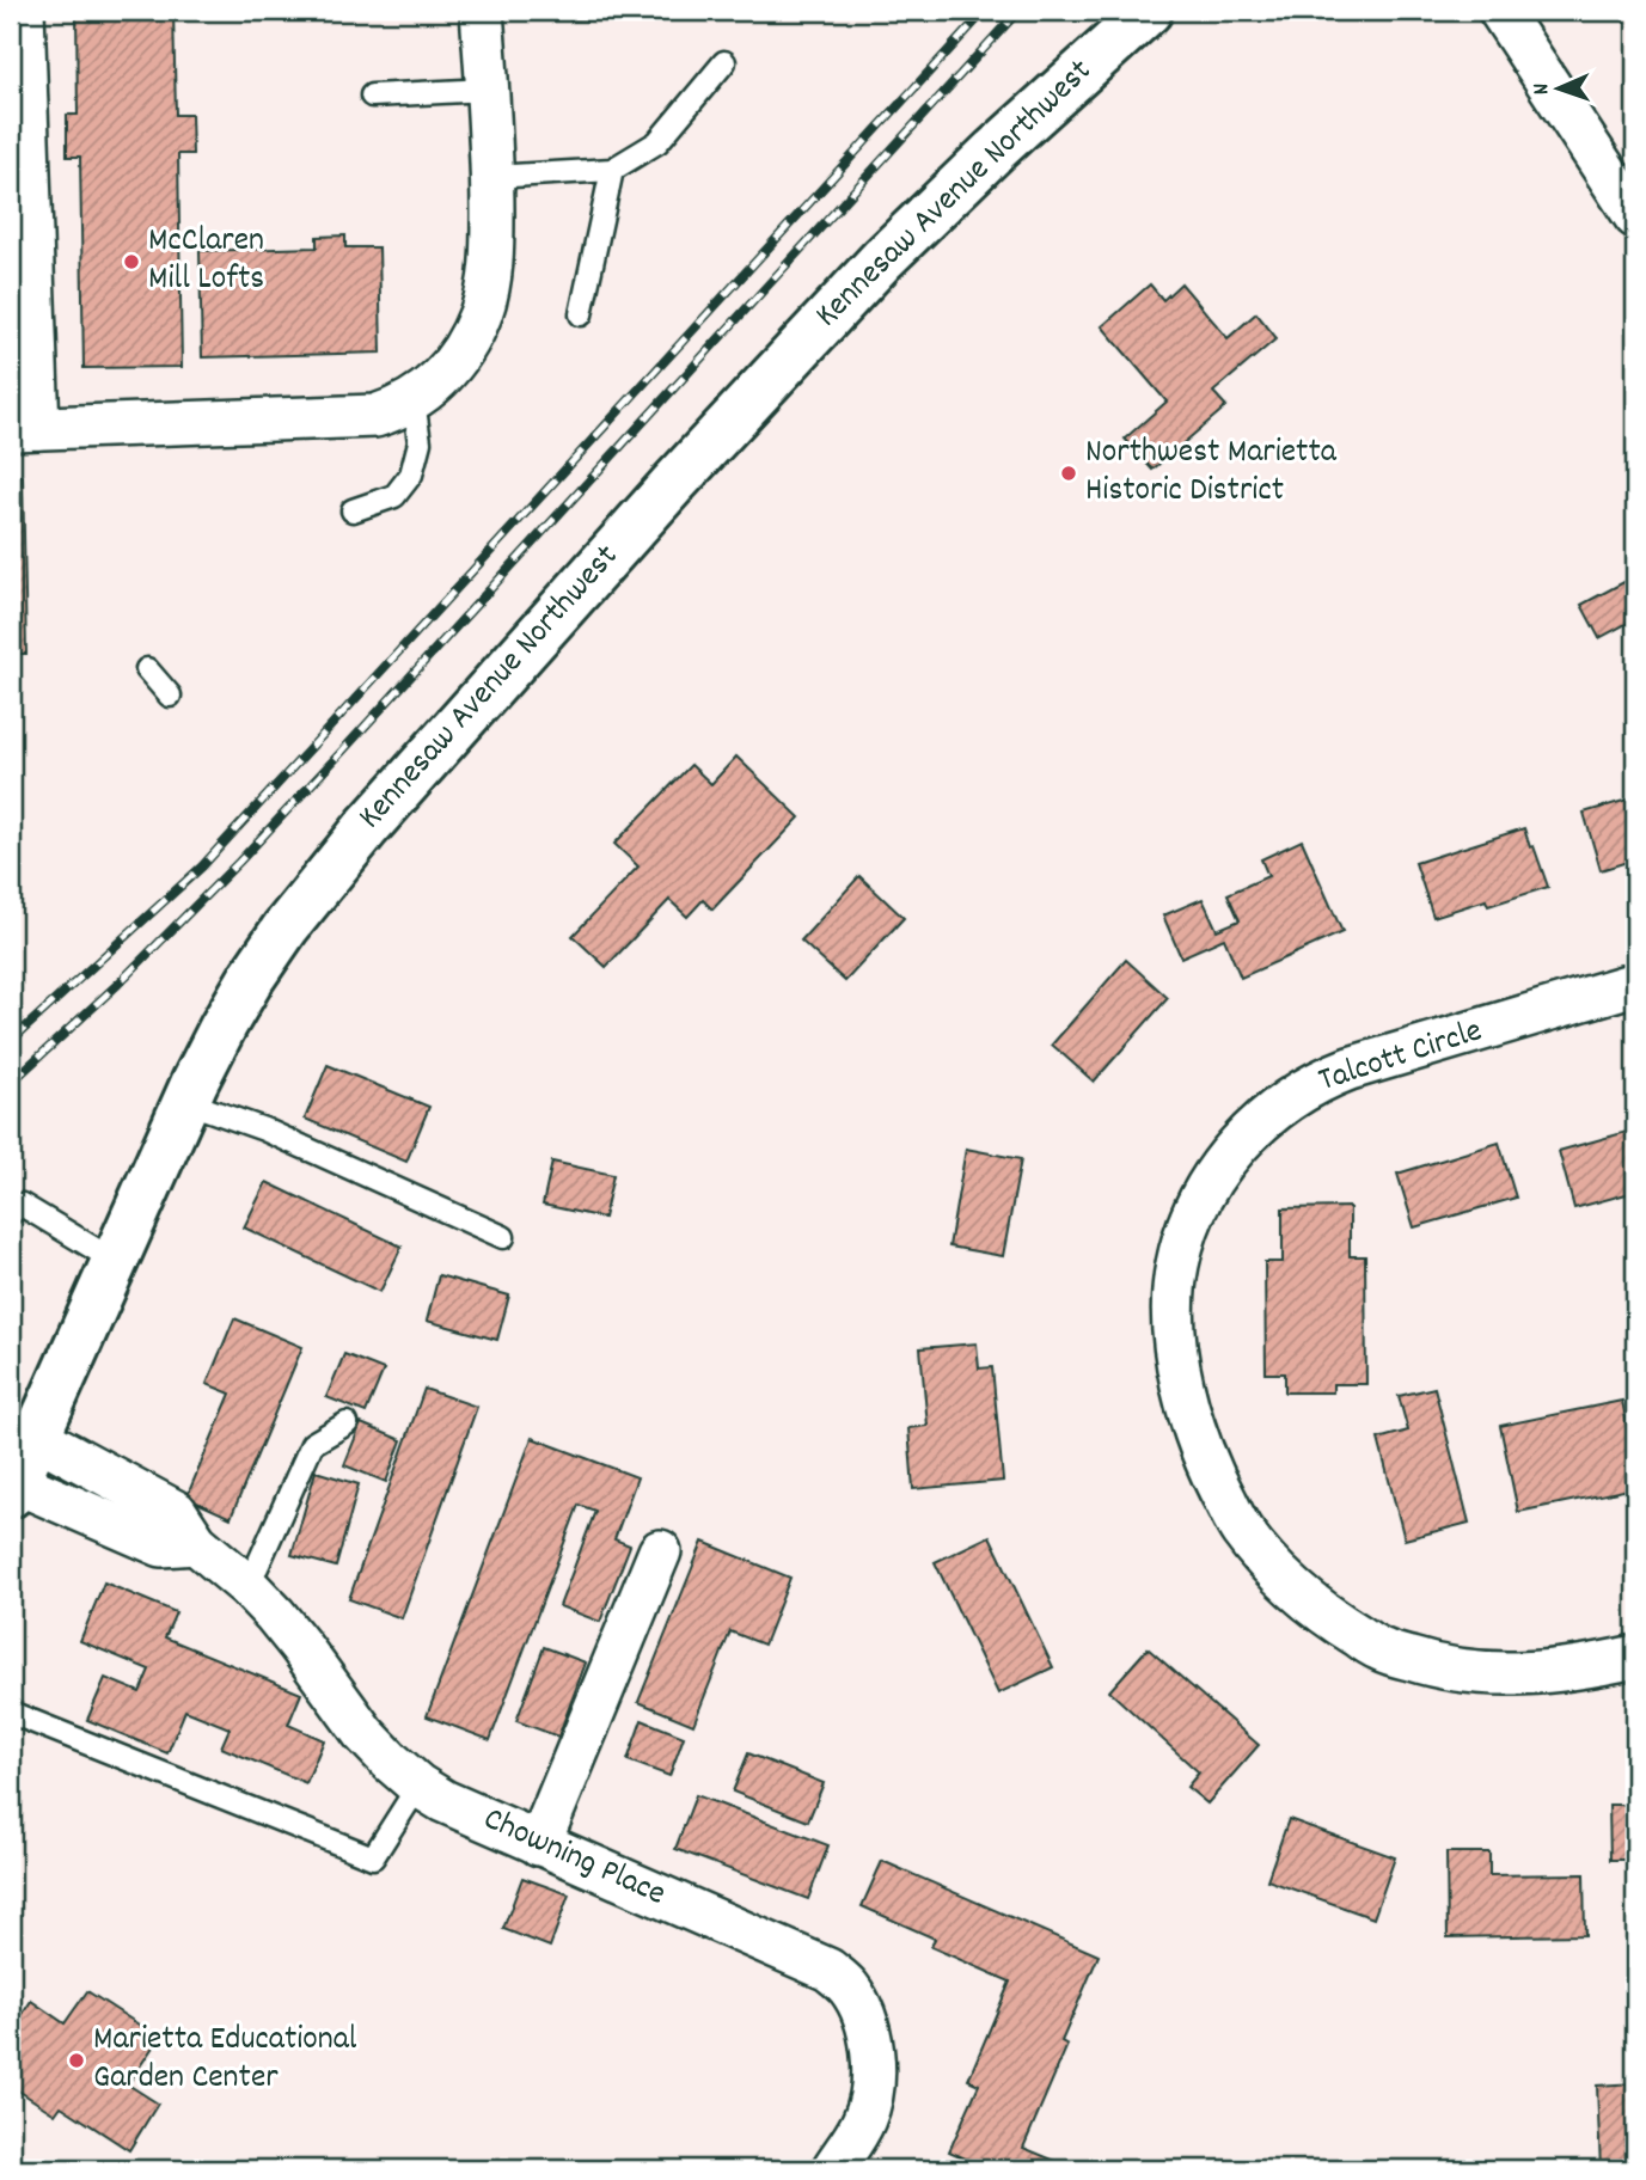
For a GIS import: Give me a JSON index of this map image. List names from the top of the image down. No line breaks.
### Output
{"streets":{"street":["Kennesaw Avenue Northwest","Talcott Circle","Chowning Place"]},"crossings":[["Kennesaw Avenue Northwest","Chowning Place"]],"places":["McClaren Mill Lofts","Northwest Marietta Historic District","Marietta Educational Garden Center"],"north":"left"}
